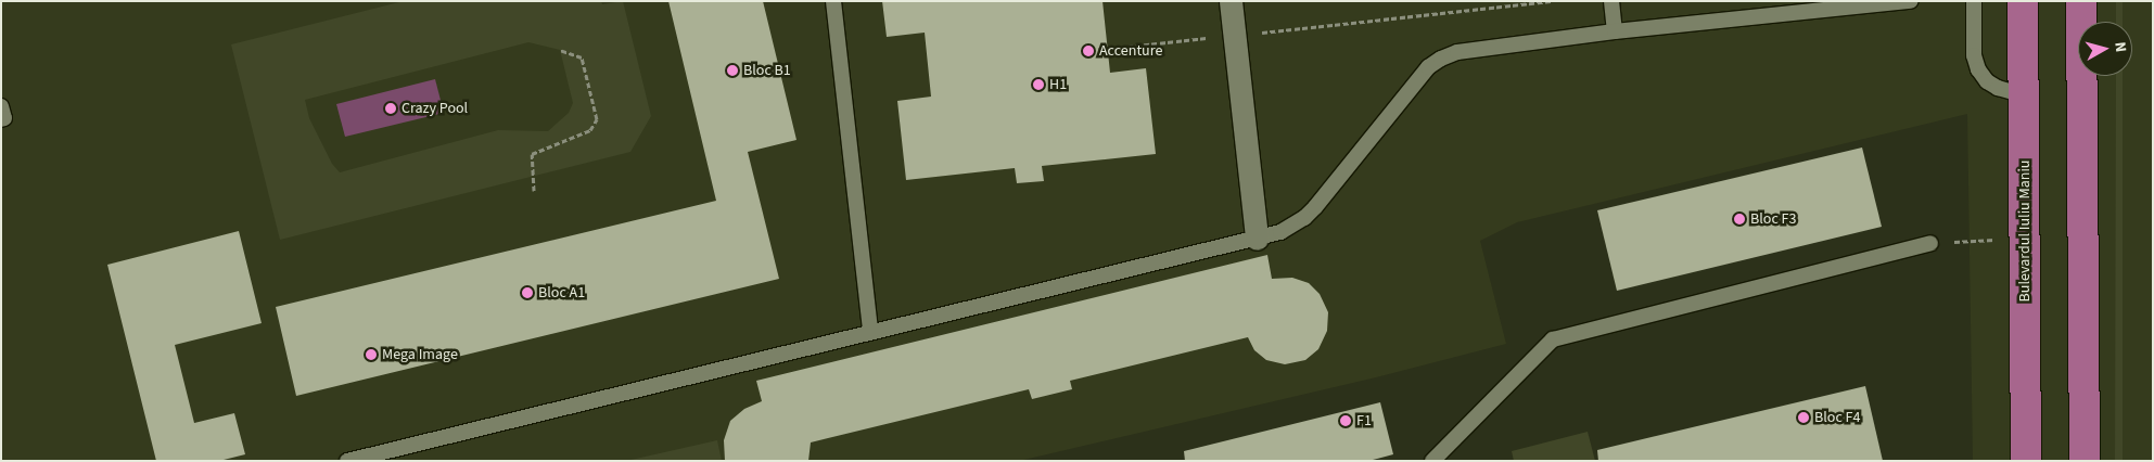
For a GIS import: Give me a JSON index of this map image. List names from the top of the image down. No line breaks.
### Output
{"streets":{"main road":["Bulevardul Iuliu Maniu"]},"places":["Accenture","Bloc B1","H1","Crazy Pool","Bloc F3","Bloc A1","Mega Image","Bloc F4","F1"],"north":"right"}
